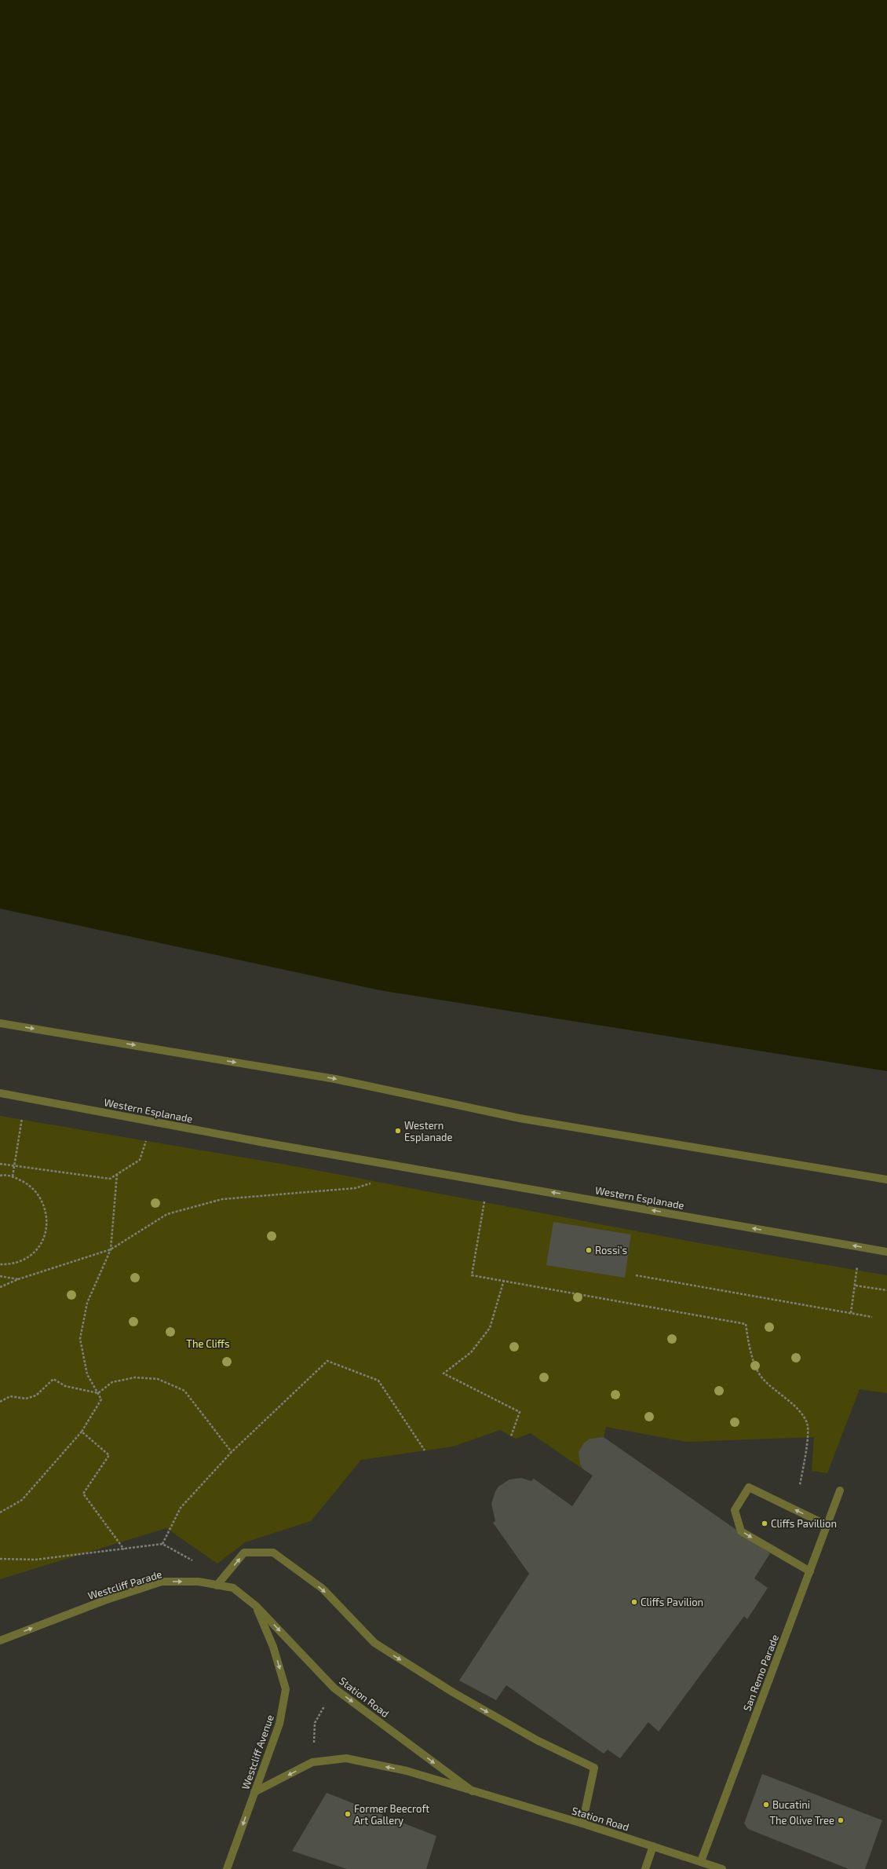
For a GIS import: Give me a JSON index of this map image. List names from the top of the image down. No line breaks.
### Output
{"streets":{"street":["Western Esplanade","Westcliff Parade","San Remo Parade","Station Road","Westcliff Avenue"]},"crossings":[["Westcliff Parade","Station Road"],["Westcliff Parade","Westcliff Avenue"],["San Remo Parade","Station Road"],["Station Road","Westcliff Avenue"]],"one_way":["Westcliff Parade","Westcliff Avenue"],"parks":["The Cliffs"],"places":["Western Esplanade","Rossi's","Cliffs Pavillion","Cliffs Pavilion","Bucatini","Former Beecroft Art Gallery","The Olive Tree"]}
